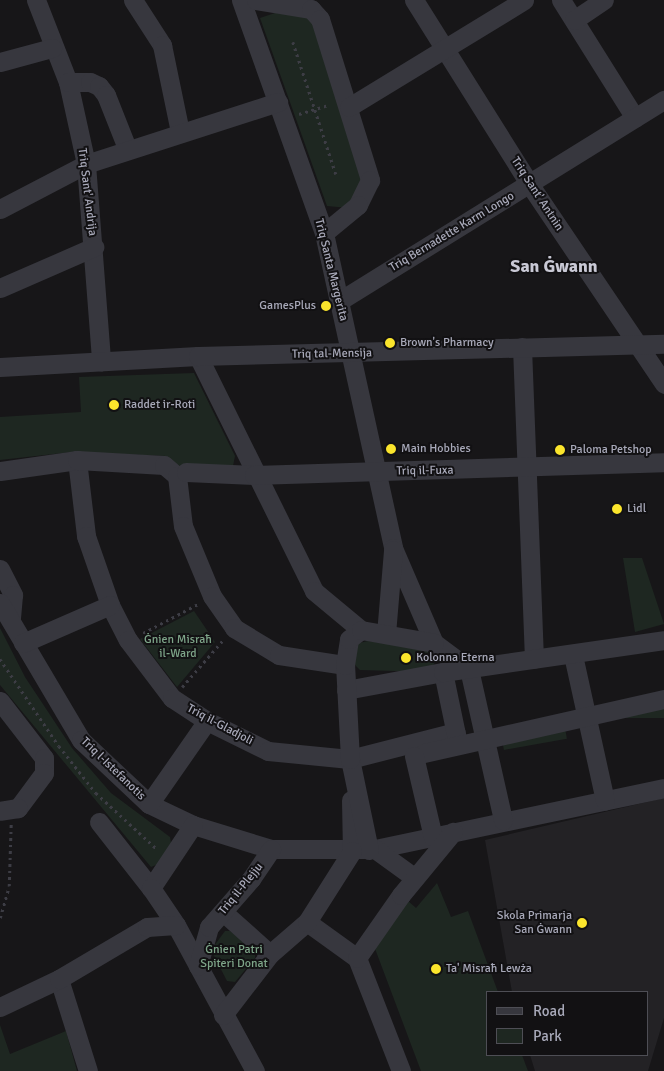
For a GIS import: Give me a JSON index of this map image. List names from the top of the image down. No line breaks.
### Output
{"streets":{"street":["Triq Sant' Andrija","Triq Sant' Antnin","Triq Bernadette Karm Longo","Triq Santa Margerita","Triq tal-Mensija","Triq il-Fuxa","Triq il-Gladjoli","Triq l-Istefanotis","Triq il-Plejju"]},"crossings":[["Triq Sant' Andrija","Triq tal-Mensija"],["Triq Sant' Antnin","Triq Bernadette Karm Longo"],["Triq Sant' Antnin","Triq tal-Mensija"],["Triq Bernadette Karm Longo","Triq Santa Margerita"],["Triq Santa Margerita","Triq tal-Mensija"],["Triq Santa Margerita","Triq il-Fuxa"],["Triq l-Istefanotis","Triq il-Plejju"]],"districts":["San Ġwann"],"parks":["Ġnien Misraħ il-Ward","Ġnien Patri Spiteri Donat"],"places":["GamesPlus","Brown's Pharmacy","Raddet ir-Roti","Main Hobbies","Paloma Petshop","Lidl","Kolonna Eterna","Skola Primarja San Ġwann","Ta' Misraħ Lewża"],"legend":["Road","Park"]}
